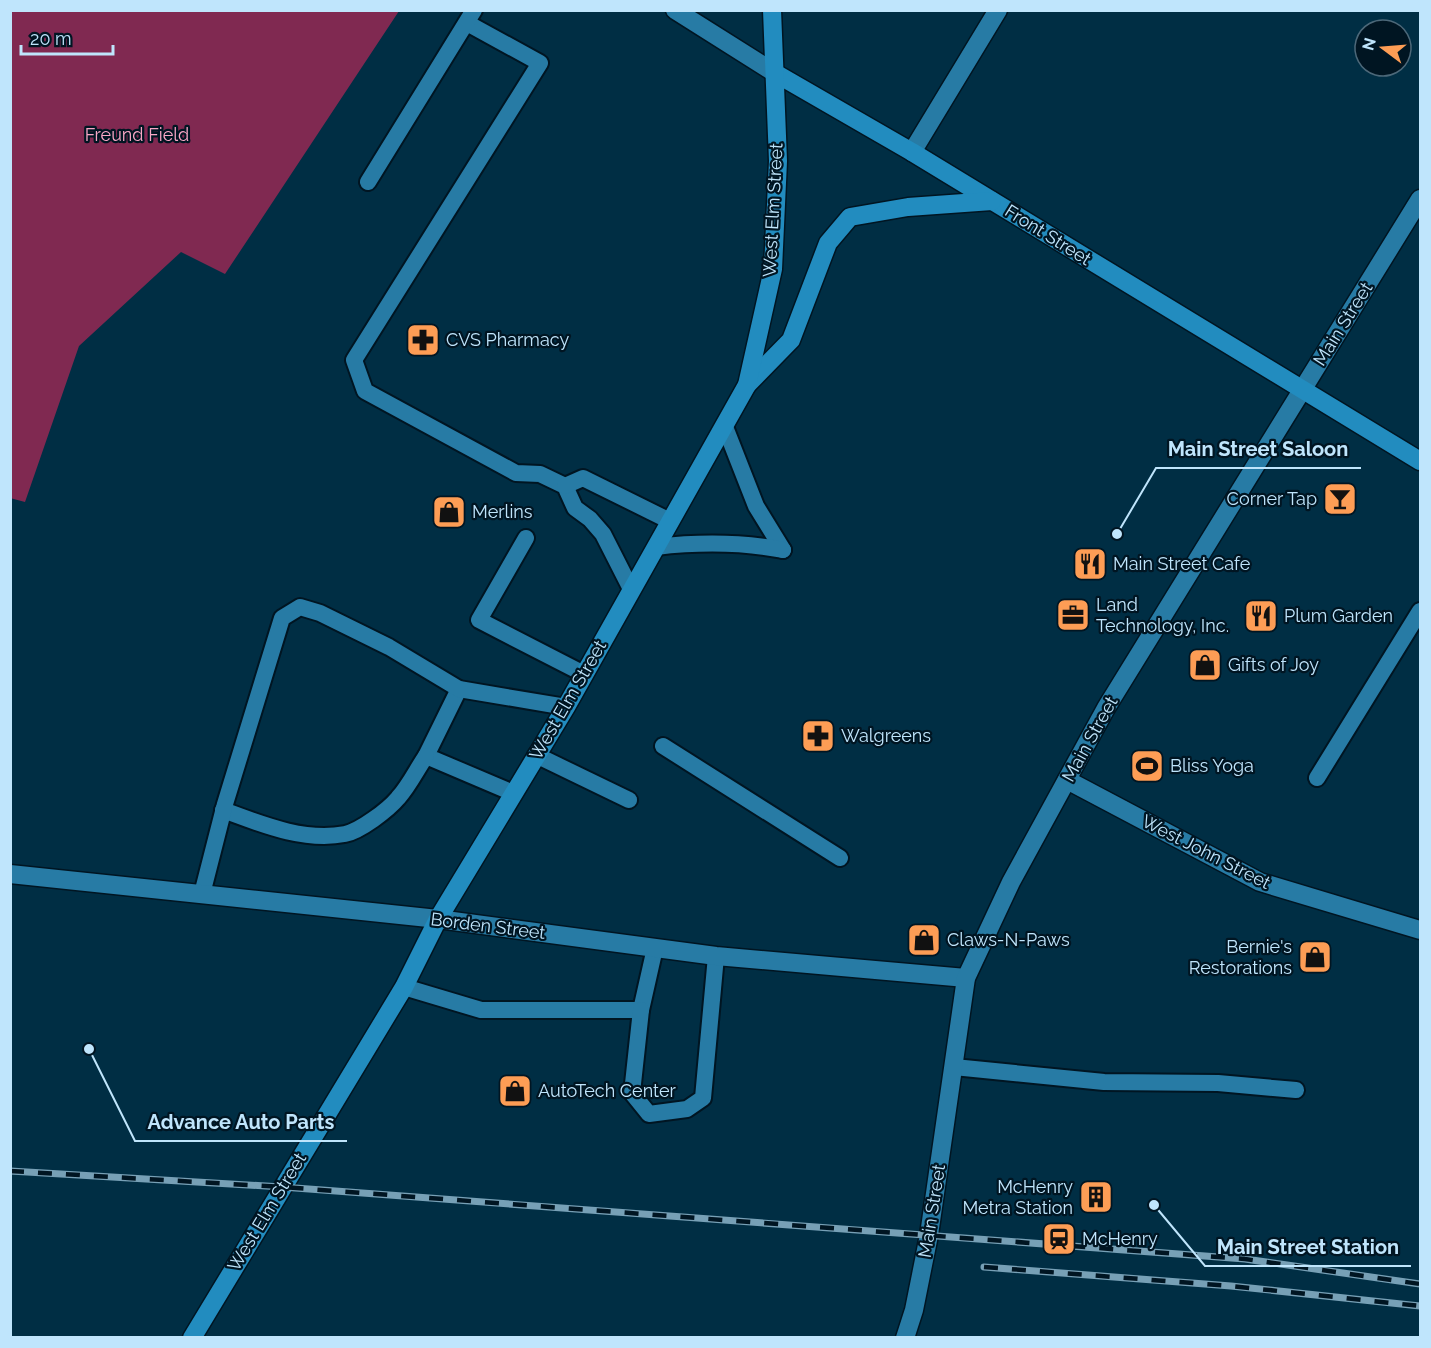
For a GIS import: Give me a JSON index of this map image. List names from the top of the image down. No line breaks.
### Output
{"streets":{"main road":["West Elm Street","Front Street"],"street":["Main Street","West John Street","Borden Street"]},"crossings":[["West Elm Street","Front Street"],["West Elm Street","Borden Street"],["Front Street","Main Street"],["Main Street","West John Street"],["Main Street","Borden Street"]],"parks":["Freund Field"],"places":{"pharmacy":["CVS Pharmacy","Walgreens"],"bar":["Corner Tap"],"shop":["Merlins","Gifts of Joy","Claws-N-Paws","Bernie's Restorations","AutoTech Center"],"other":["Main Street Saloon","Advance Auto Parts","Main Street Station"],"restaurant":["Main Street Cafe","Plum Garden"],"office":["Land Technology, Inc."],"sports":["Bliss Yoga"],"building":["McHenry Metra Station"],"station":["McHenry"]},"scale_bar":"20 m","north":"left"}
